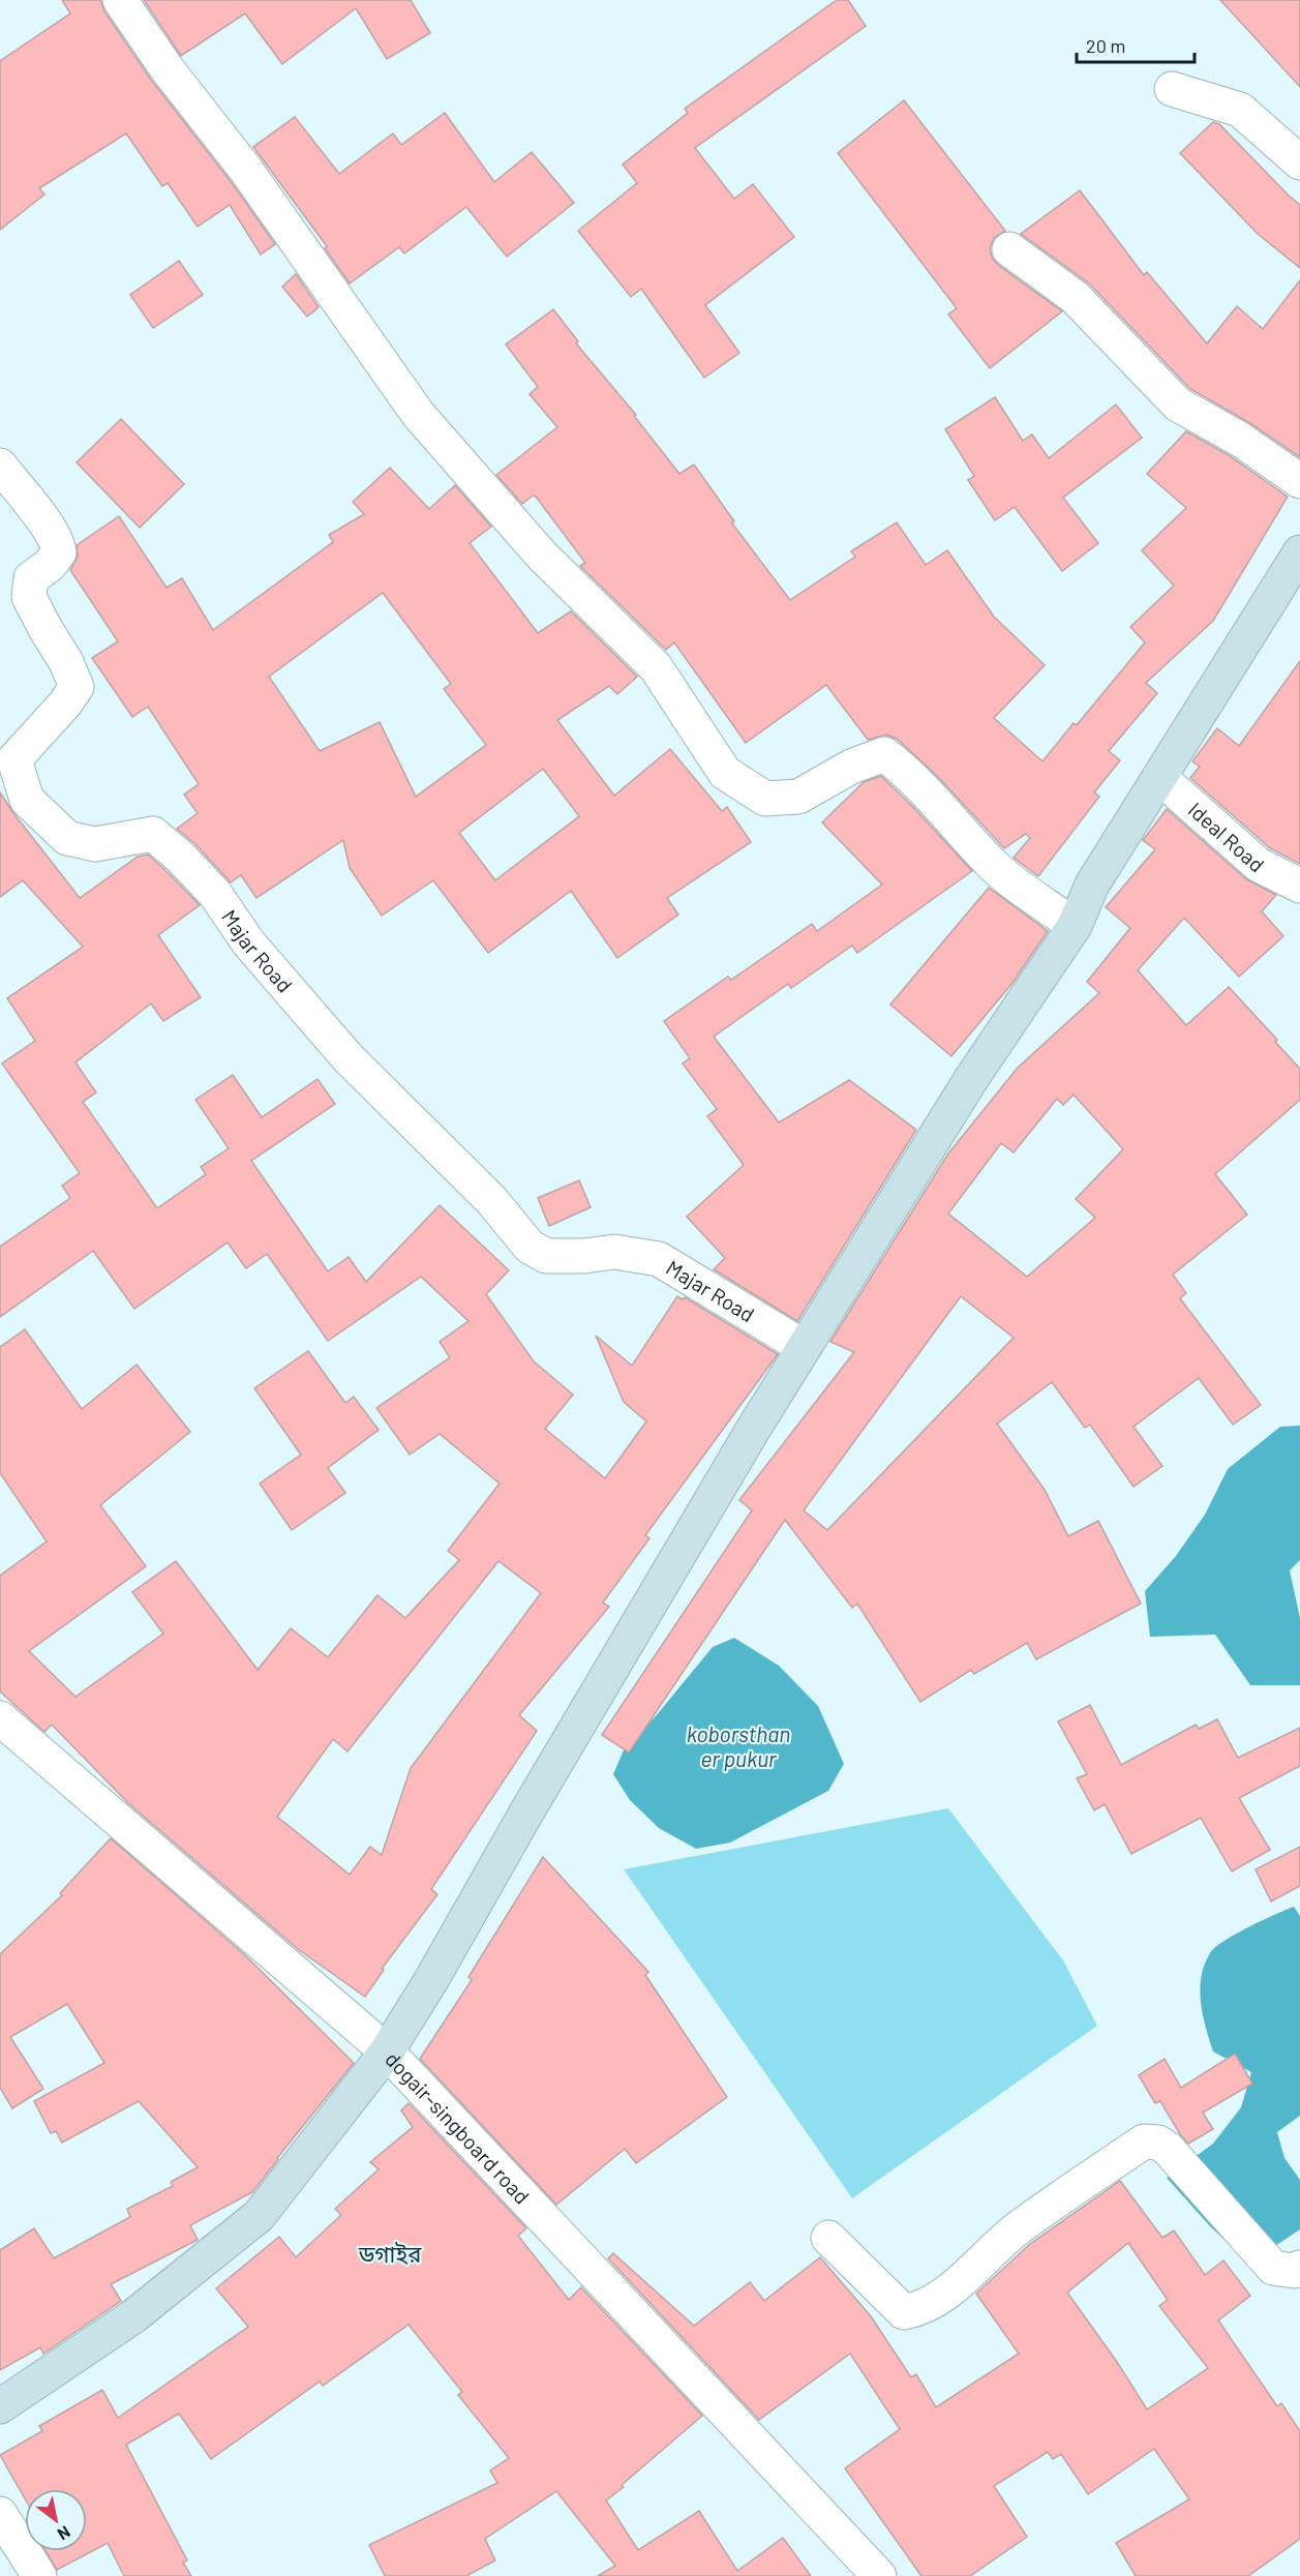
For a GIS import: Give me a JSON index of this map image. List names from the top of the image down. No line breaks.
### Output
{"streets":{"street":["Ideal Road","Majar Road","dogair-singboard road"]},"districts":["ডগাইর"],"water":["koborsthan er pukur"],"scale_bar":"20 m","north":"bottom right"}
